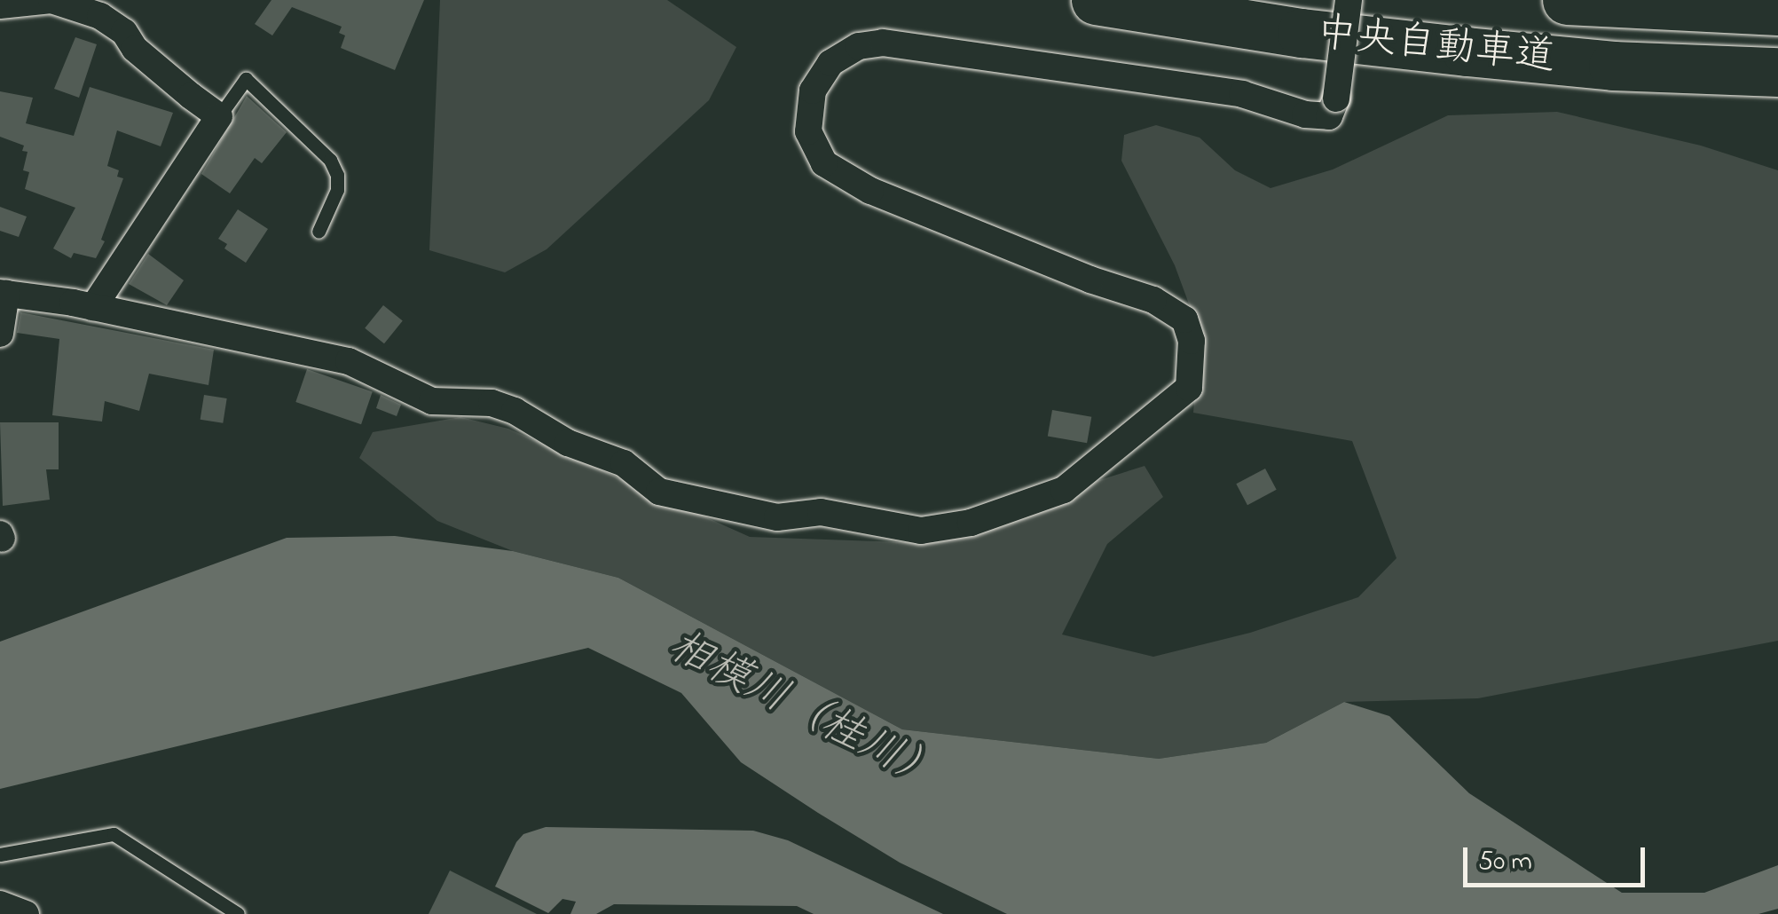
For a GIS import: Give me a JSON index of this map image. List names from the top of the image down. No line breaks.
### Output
{"streets":{"highway":["中央自動車道"]},"water":["相模川（桂川）"],"scale_bar":"50 m"}
